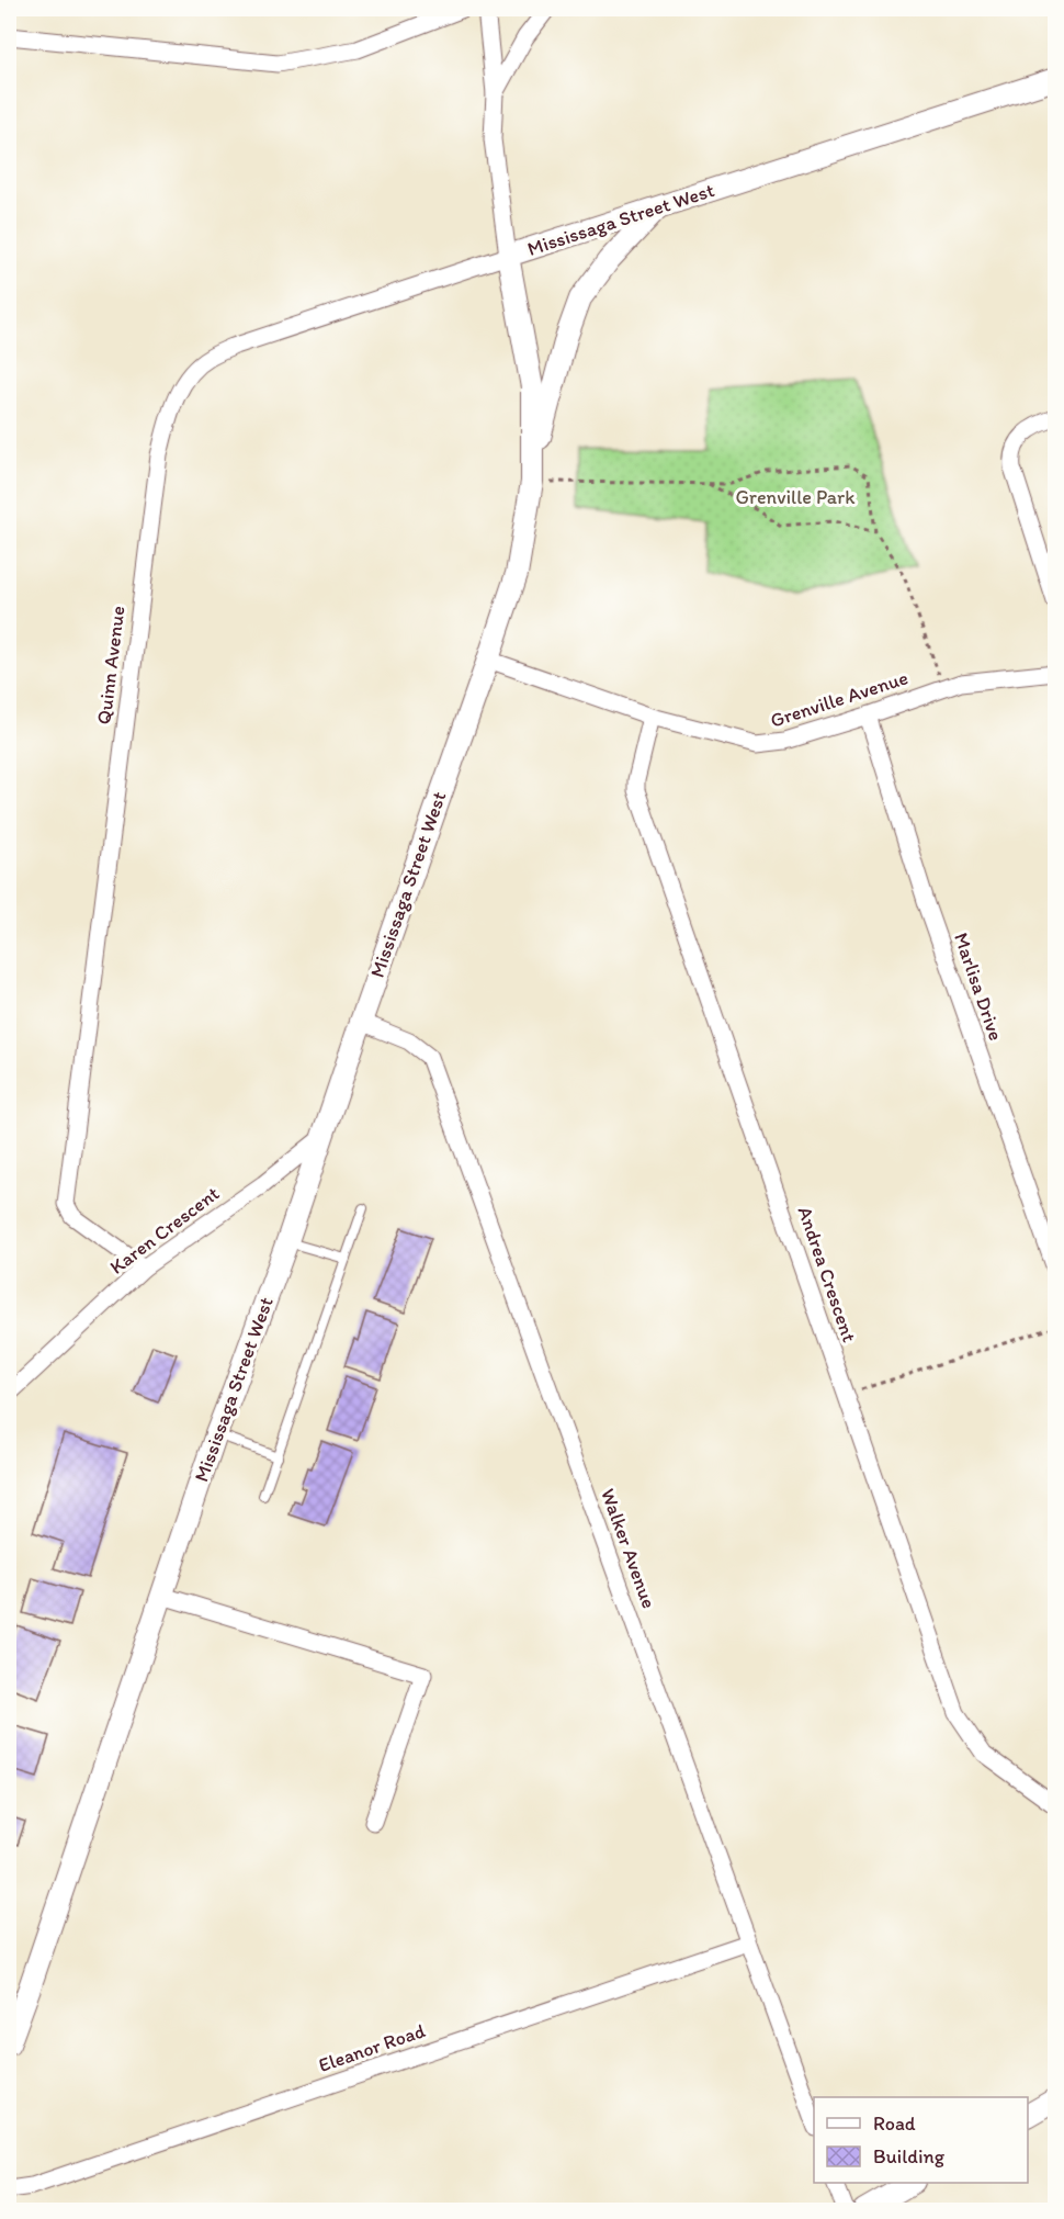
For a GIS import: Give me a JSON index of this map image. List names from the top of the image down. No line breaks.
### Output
{"streets":{"street":["Mississaga Street West","Quinn Avenue","Grenville Avenue","Marlisa Drive","Karen Crescent","Andrea Crescent","Walker Avenue","Eleanor Road"]},"crossings":[["Mississaga Street West","Quinn Avenue"],["Mississaga Street West","Grenville Avenue"],["Mississaga Street West","Karen Crescent"],["Mississaga Street West","Walker Avenue"],["Quinn Avenue","Karen Crescent"],["Grenville Avenue","Marlisa Drive"],["Grenville Avenue","Andrea Crescent"],["Walker Avenue","Eleanor Road"]],"parks":["Grenville Park"],"legend":["Road","Building"]}
